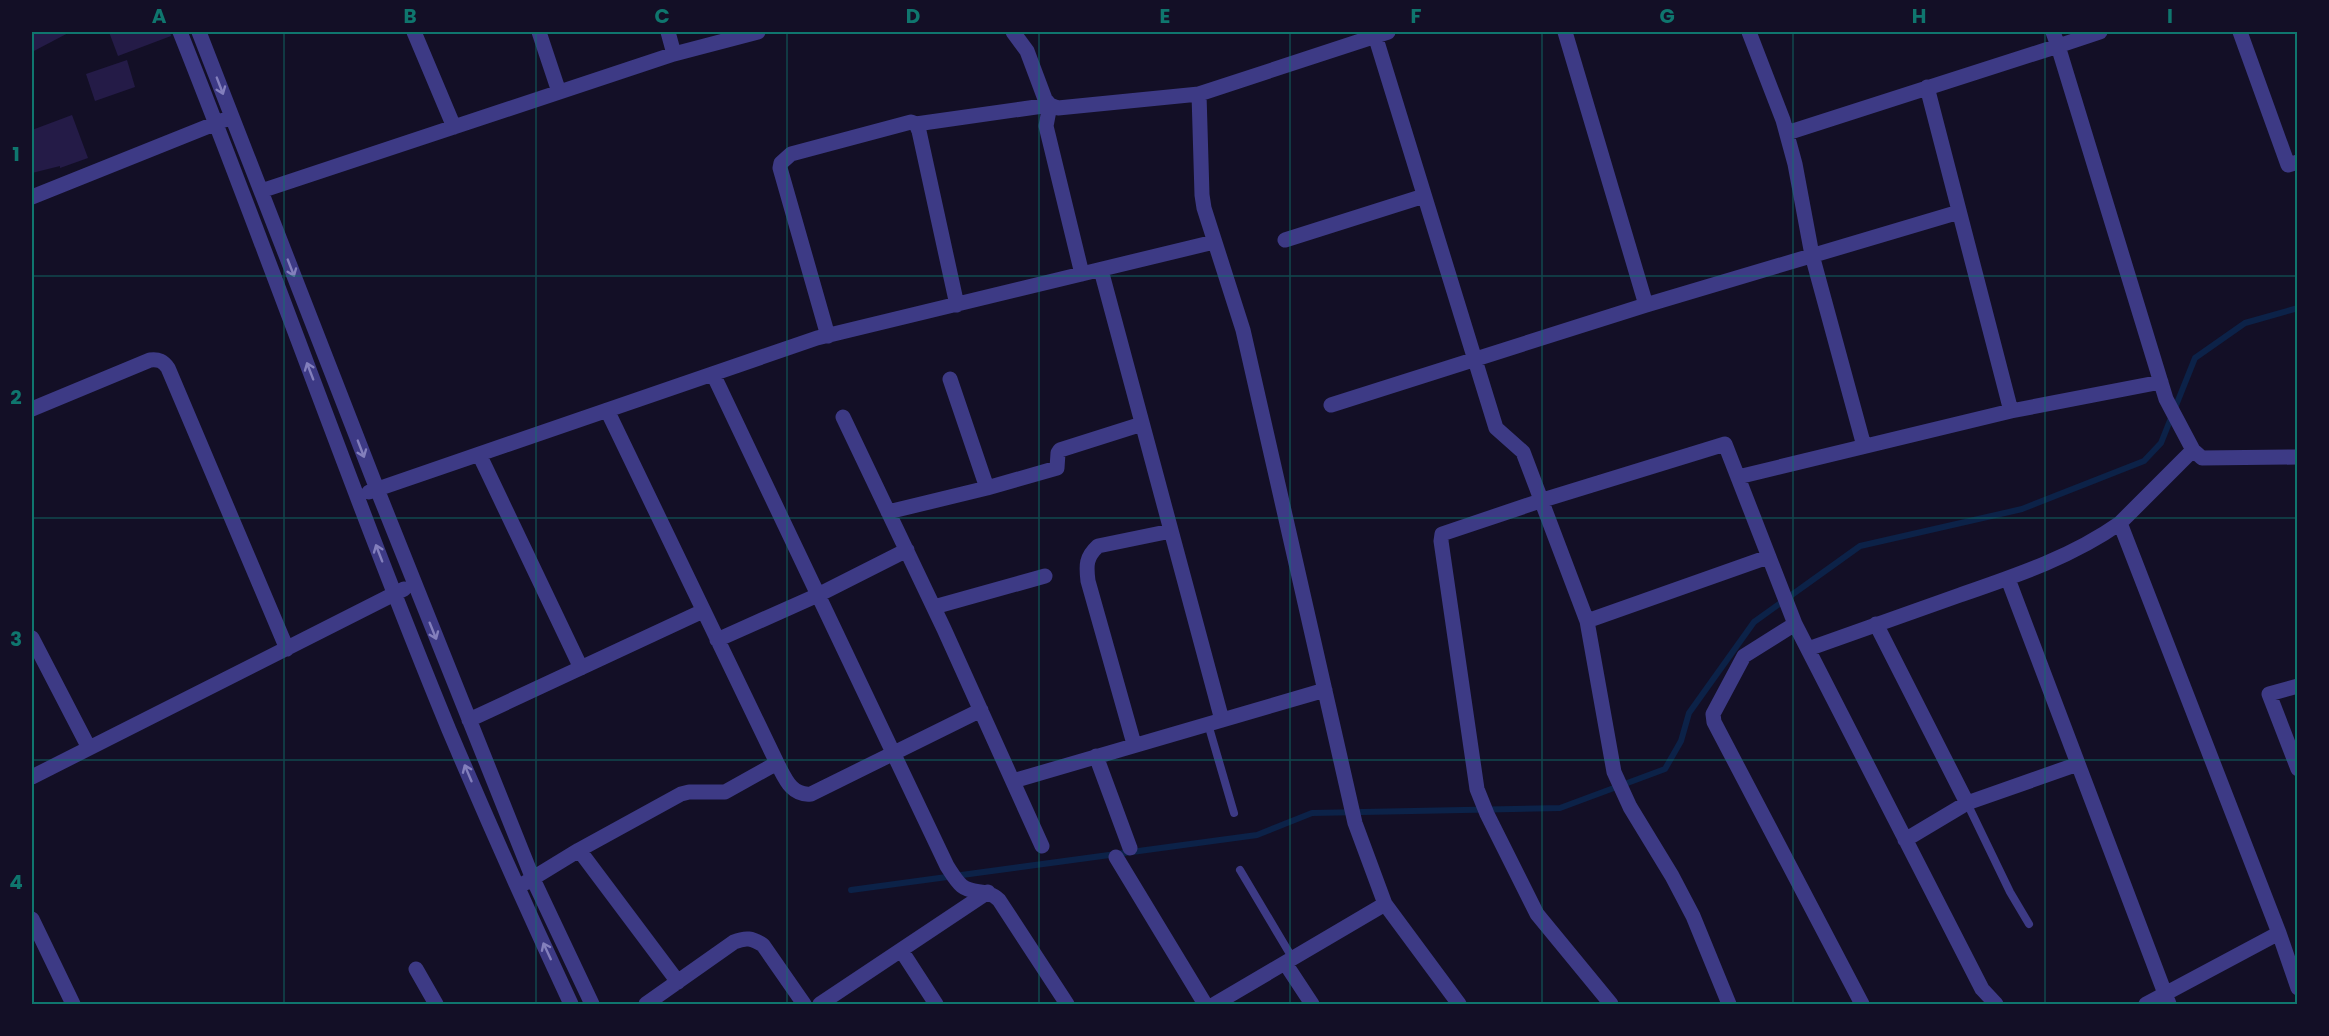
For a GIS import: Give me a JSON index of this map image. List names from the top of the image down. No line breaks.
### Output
{"grid":{"columns":["A","B","C","D","E","F","G","H","I"],"rows":["1","2","3","4"]}}
